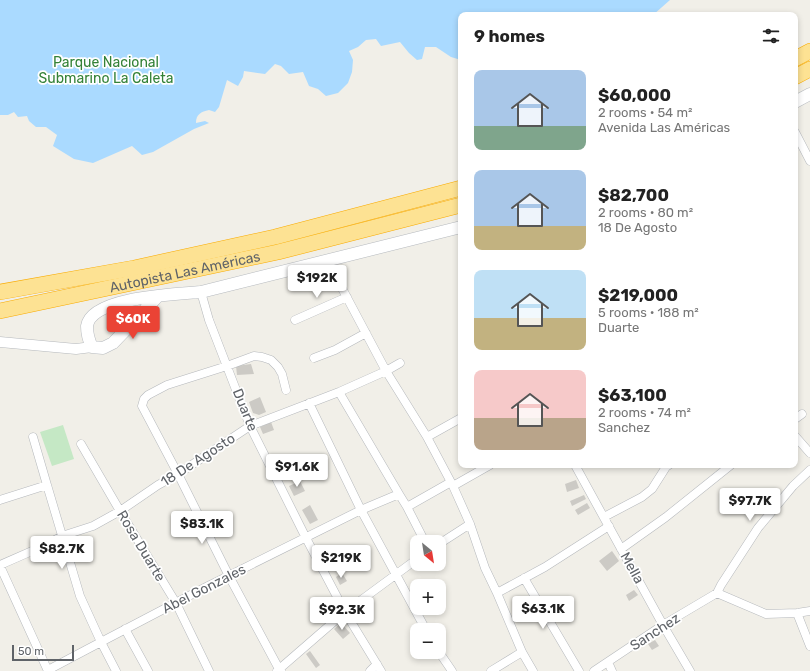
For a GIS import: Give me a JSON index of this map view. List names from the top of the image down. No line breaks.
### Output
{"streets":{"highway":["Autopista Las Américas"],"street":["Duarte","18 De Agosto","Rosa Duarte","Mella","Abel Gonzales","Sanchez"]},"crossings":[["Duarte","18 De Agosto"],["Duarte","Abel Gonzales"],["18 De Agosto","Rosa Duarte"],["Rosa Duarte","Abel Gonzales"],["Mella","Sanchez"]],"parks":["Parque Nacional Submarino La Caleta"],"scale_bar":"50 m","north":"bottom right","page":{"heading":"9 homes","list":[{"name":"$60,000","note":"2 rooms · 54 m² · Avenida Las Américas"},{"name":"$82,700","note":"2 rooms · 80 m² · 18 De Agosto"},{"name":"$219,000","note":"5 rooms · 188 m² · Duarte"},{"name":"$63,100","note":"2 rooms · 74 m² · Sanchez"}],"price":["$192K","$60K","$91.6K","$97.7K","$83.1K","$82.7K","$219K","$63.1K","$92.3K"],"map_buttons":["+","−"],"scale":"50 m"}}
